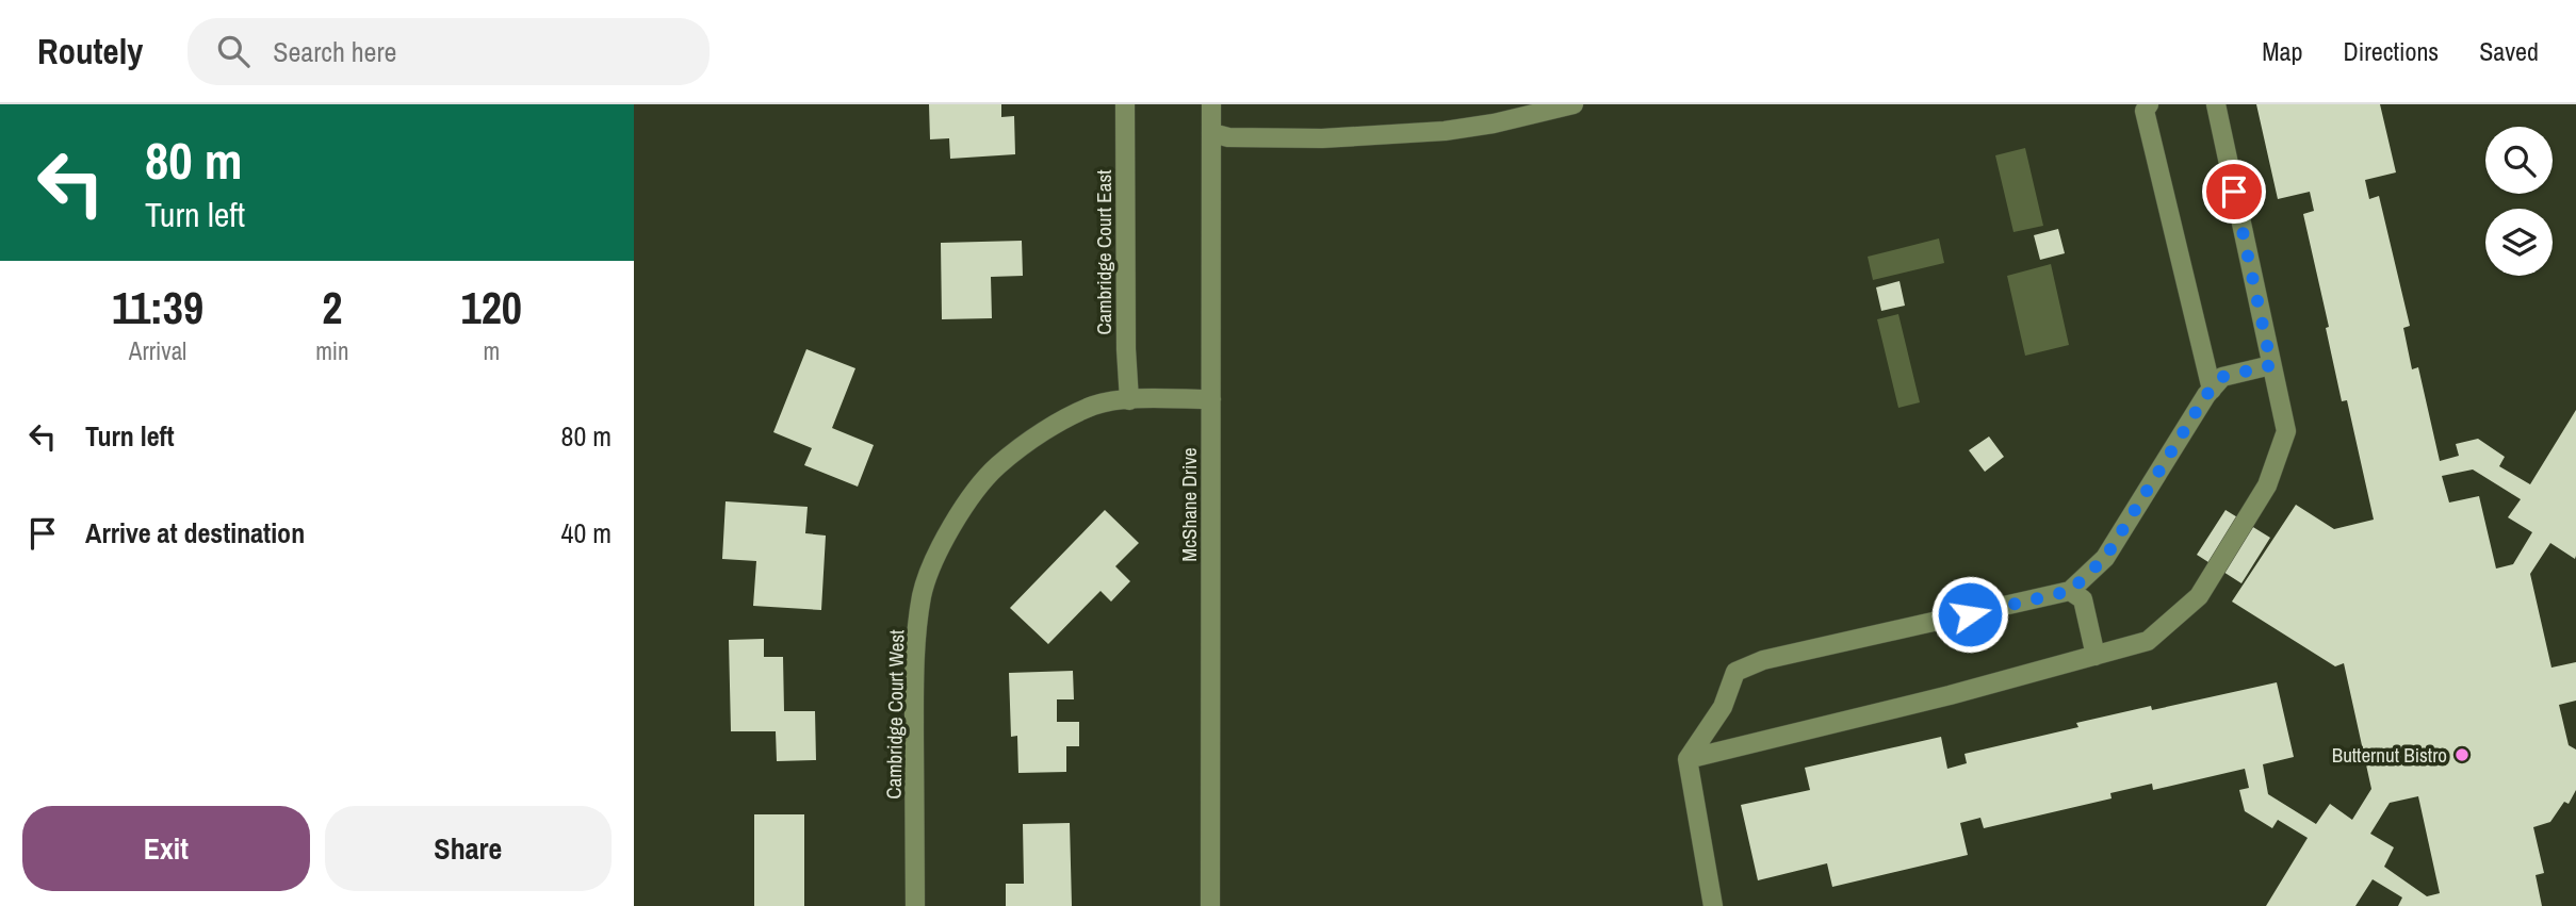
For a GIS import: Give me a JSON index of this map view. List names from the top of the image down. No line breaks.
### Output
{"streets":{"street":["Cambridge Court East","McShane Drive","Cambridge Court West"]},"crossings":[["Cambridge Court East","Cambridge Court West"],["McShane Drive","Cambridge Court West"]],"places":["Butternut Bistro"],"page":{"header":"Routely","search":"Search here","nav":["Map","Directions","Saved"],"turn":["80 m","Turn left"],"eta":["11:39","Arrival","2","min","120","m"],"list":[{"name":"Turn left","value":"80 m"},{"name":"Arrive at destination","value":"40 m"}],"buttons":["Exit","Share"]}}
